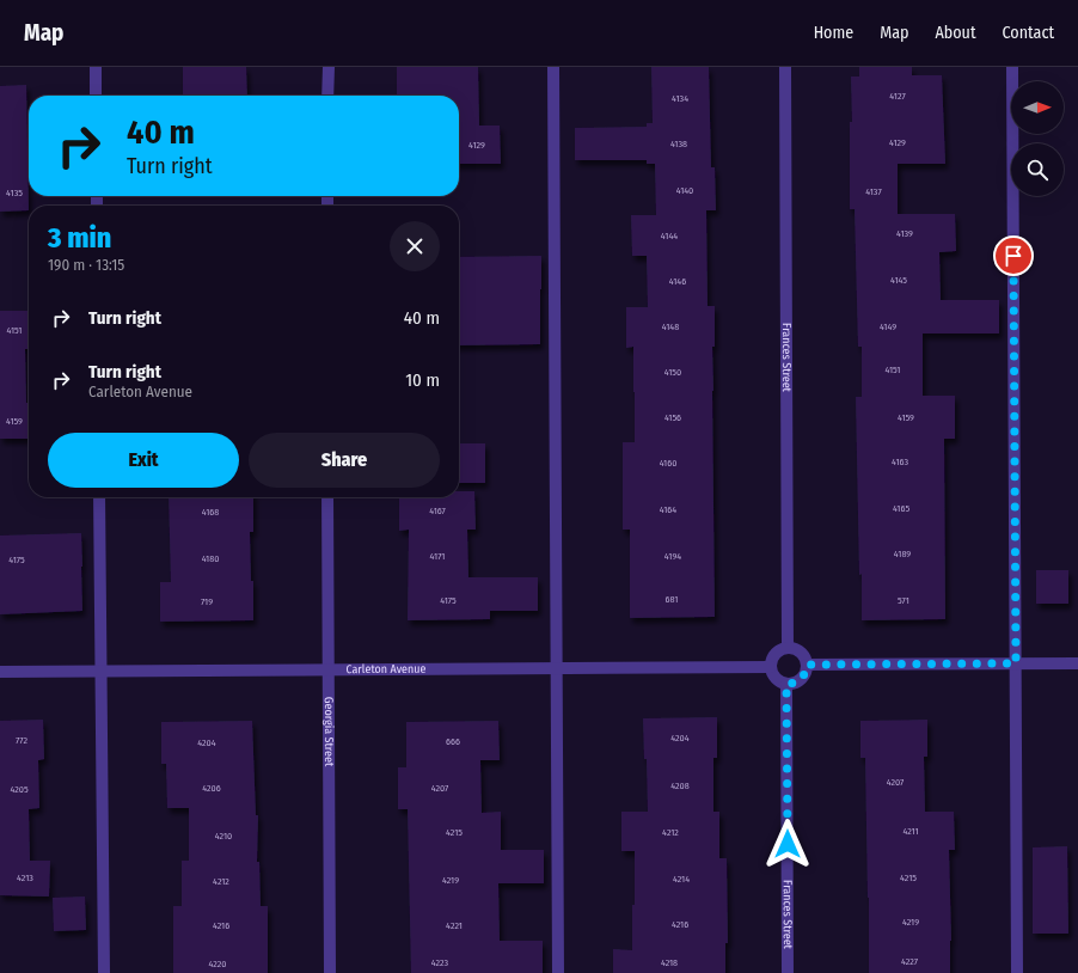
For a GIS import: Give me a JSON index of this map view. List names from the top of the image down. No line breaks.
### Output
{"streets":{"street":["Frances Street","Carleton Avenue","Georgia Street"]},"crossings":[["Frances Street","Carleton Avenue"],["Carleton Avenue","Georgia Street"]],"house_numbers":["4127","4134","4129","4138","4129","4140","4137","4135","4139","4144","4145","4146","4148","4149","4151","4151","4150","4156","4159","4159","4163","4160","4165","4164","4167","4168","4189","4171","4194","4180","4175","681","4175","571","719","4204","772","666","4204","4207","4208","4206","4207","4205","4211","4215","4212","4210","4213","4215","4214","4219","4212","4219","4216","4216","4221","4227","4223","4218","4220"],"north":"right","page":{"header":"Map","nav":["Home","Map","About","Contact"],"turn":["40 m","Turn right"],"heading":["3 min","190 m · 13:15"],"list":[{"name":"Turn right","value":"40 m"},{"name":"Turn right","note":"Carleton Avenue","value":"10 m"}],"buttons":["Exit","Share"]}}
